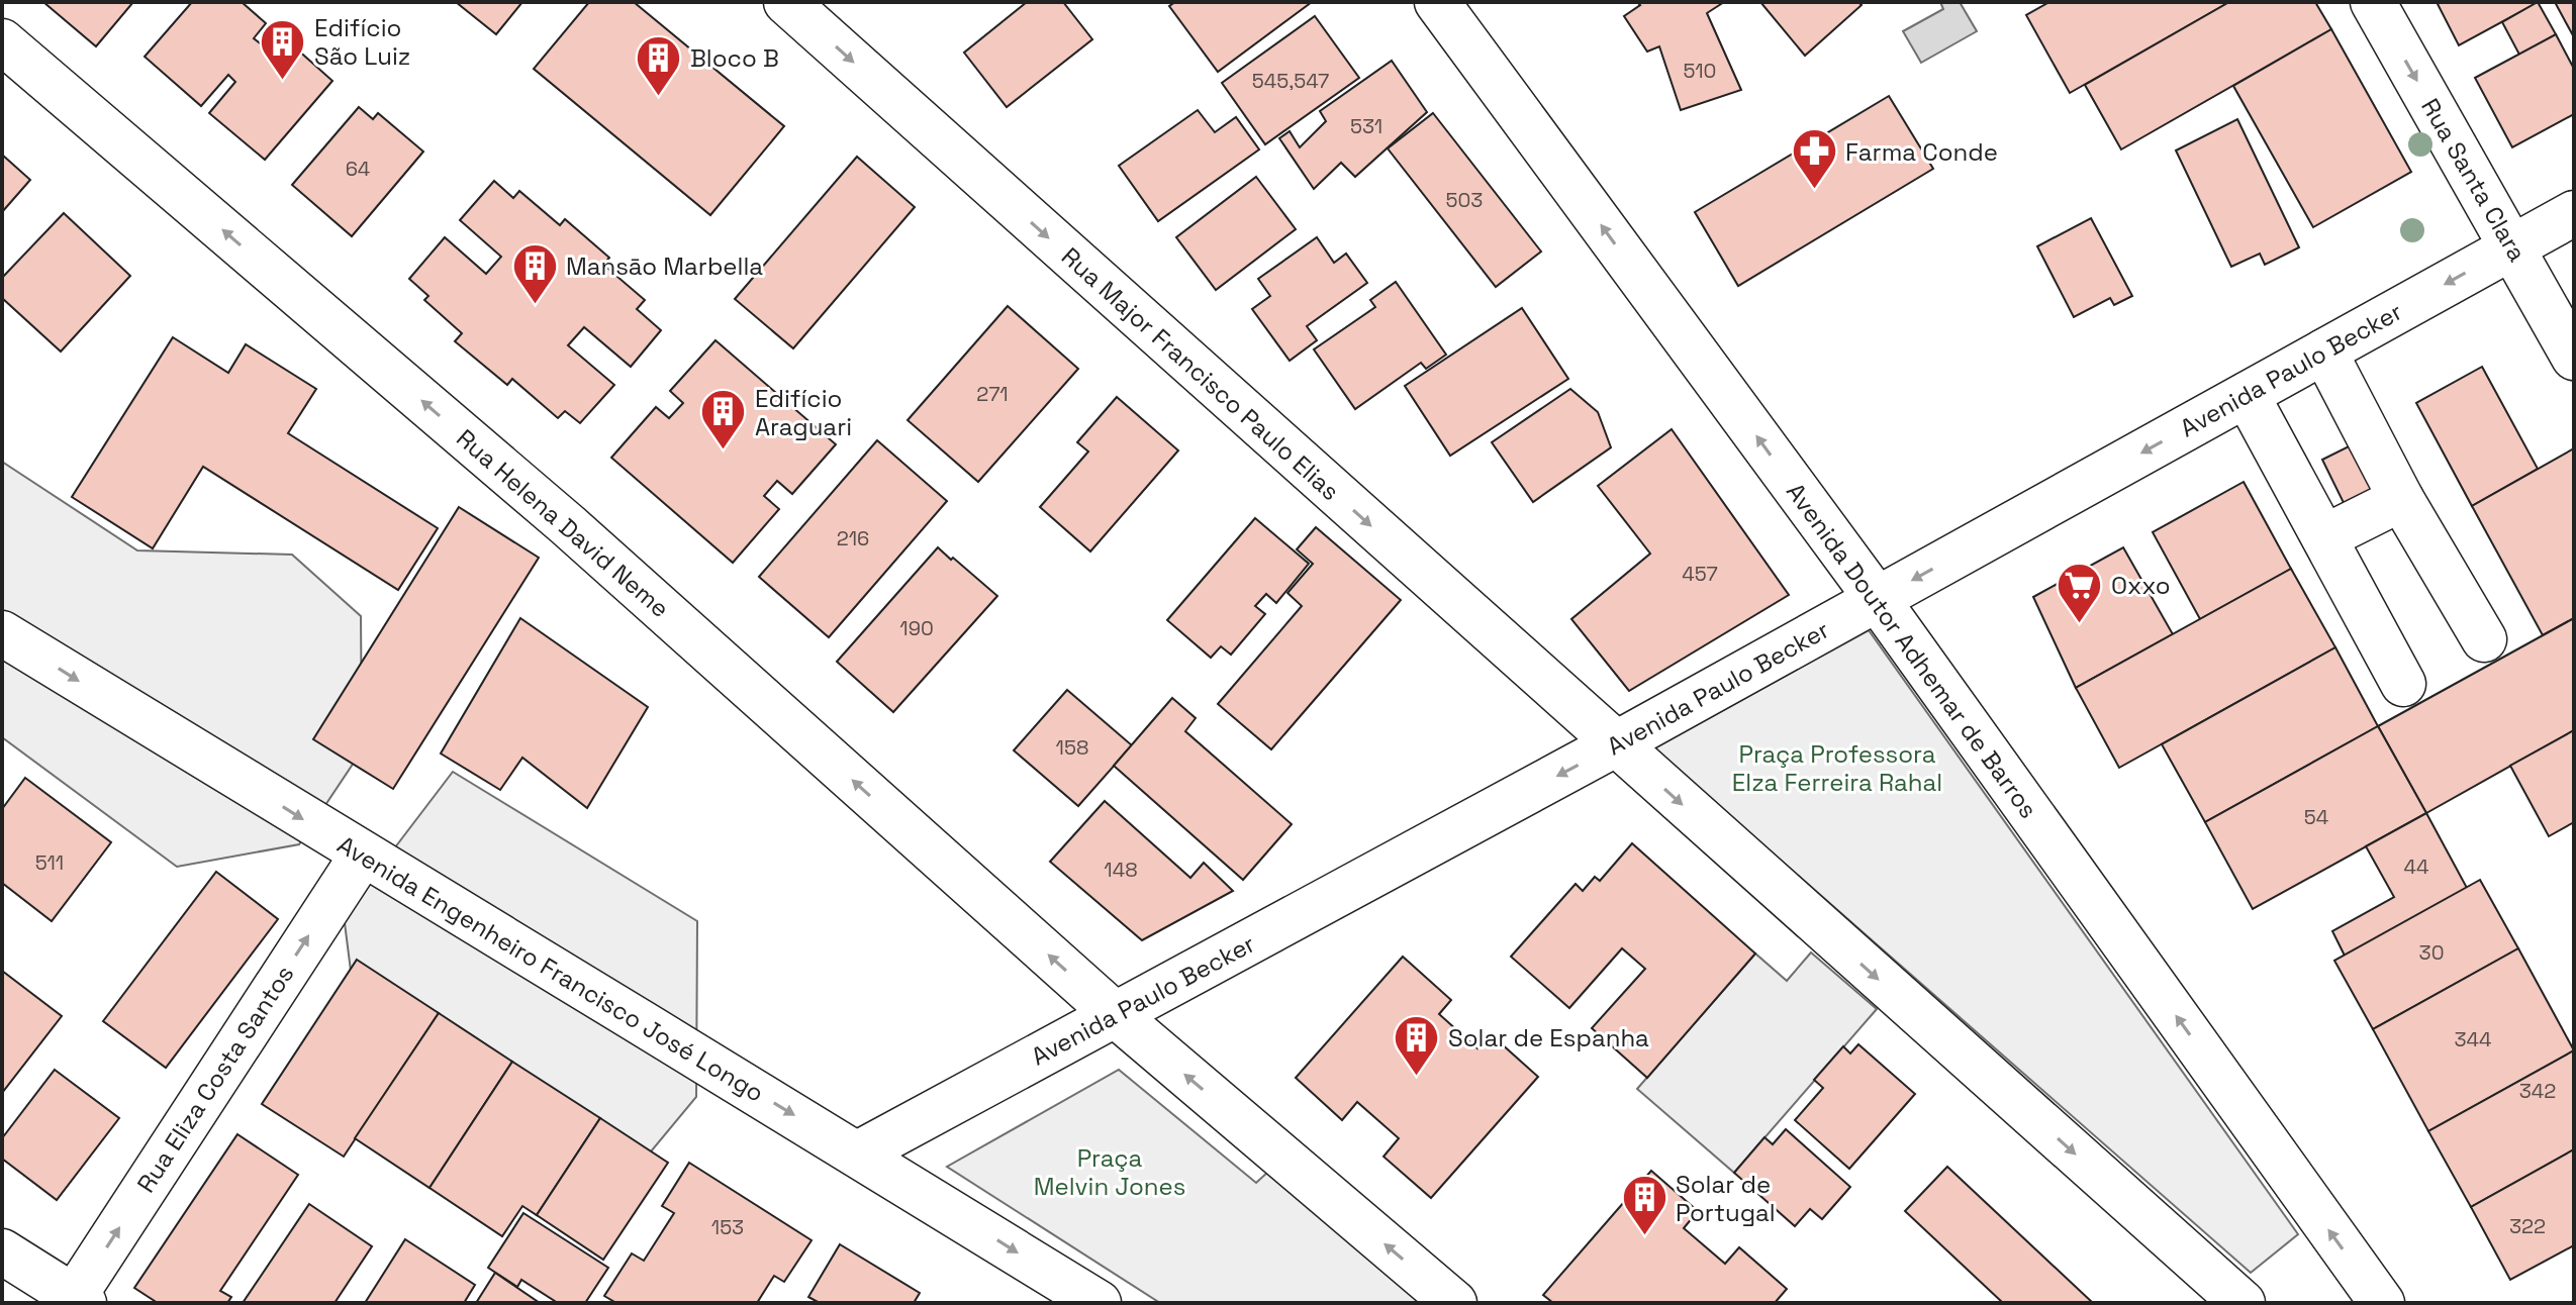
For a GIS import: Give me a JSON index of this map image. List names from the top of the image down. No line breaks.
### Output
{"streets":{"street":["Rua Santa Clara","Avenida Paulo Becker","Rua Major Francisco Paulo Elias","Rua Helena David Neme","Avenida Doutor Adhemar de Barros","Avenida Engenheiro Francisco José Longo","Rua Eliza Costa Santos"]},"crossings":[["Rua Santa Clara","Avenida Paulo Becker"],["Avenida Paulo Becker","Rua Major Francisco Paulo Elias"],["Avenida Paulo Becker","Rua Helena David Neme"],["Avenida Paulo Becker","Avenida Doutor Adhemar de Barros"],["Avenida Paulo Becker","Avenida Engenheiro Francisco José Longo"],["Avenida Engenheiro Francisco José Longo","Rua Eliza Costa Santos"]],"one_way":["Rua Santa Clara","Avenida Paulo Becker","Rua Major Francisco Paulo Elias","Rua Helena David Neme","Avenida Engenheiro Francisco José Longo","Rua Eliza Costa Santos"],"parks":["Praça Professora Elza Ferreira Rahal","Praça Melvin Jones"],"places":{"building":["Edifício São Luiz","Bloco B","Mansāo Marbella","Edifício Araguari","Solar de Espanha","Solar de Portugal"],"pharmacy":["Farma Conde"],"supermarket":["Oxxo"]},"house_numbers":["510","545,547","531","64","503","271","216","457","190","158","54","511","44","148","30","344","342","322","153"]}
